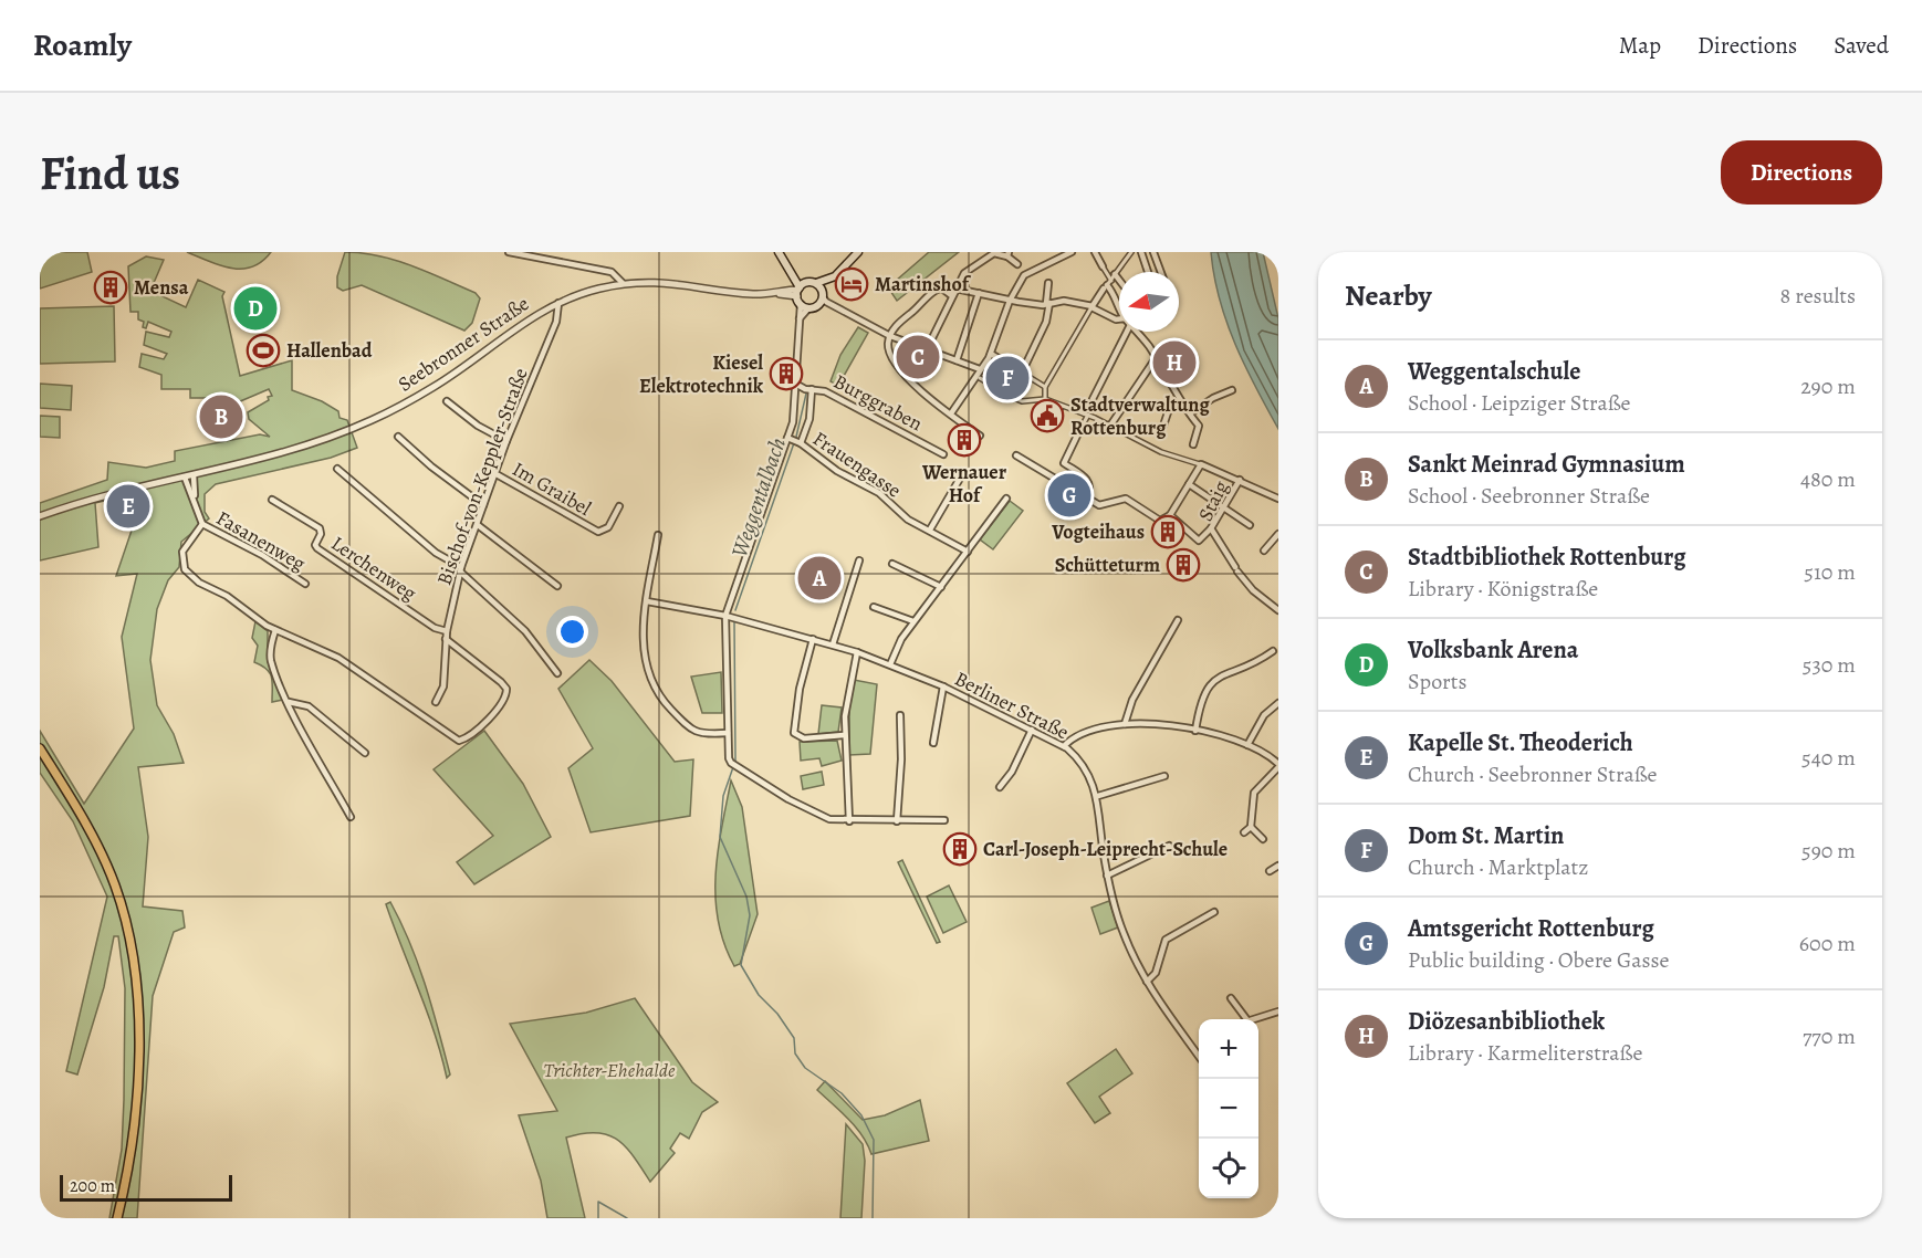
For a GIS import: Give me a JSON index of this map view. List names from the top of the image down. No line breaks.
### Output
{"streets":{"street":["Seebronner Straße","Burggraben","Frauengasse","Bischof-von-Keppler-Straße","Im Graibel","Staig","Fasanenweg","Lerchenweg","Berliner Straße"]},"crossings":[["Seebronner Straße","Bischof-von-Keppler-Straße"],["Bischof-von-Keppler-Straße","Im Graibel"],["Bischof-von-Keppler-Straße","Lerchenweg"]],"water":["Weggentalbach"],"parks":["Trichter-Ehehalde"],"places":{"hotel":["Martinshof"],"building":["Mensa","Kiesel Elektrotechnik","Wernauer Hof","Vogteihaus","Schütteturm","Carl-Joseph-Leiprecht-Schule"],"sports":["Hallenbad"],"public building":["Stadtverwaltung Rottenburg"]},"scale_bar":"200 m","north":"left","page":{"header":"Roamly","nav":["Map","Directions","Saved"],"buttons":"Directions","title":"Find us","heading":["Nearby","8 results"],"pins":["D","C","H","F","B","G","E","A"],"list":[{"mark":"A","name":"Weggentalschule","note":"School · Leipziger Straße","value":"290 m"},{"mark":"B","name":"Sankt Meinrad Gymnasium","note":"School · Seebronner Straße","value":"480 m"},{"mark":"C","name":"Stadtbibliothek Rottenburg","note":"Library · Königstraße","value":"510 m"},{"mark":"D","name":"Volksbank Arena","note":"Sports","value":"530 m"},{"mark":"E","name":"Kapelle St. Theoderich","note":"Church · Seebronner Straße","value":"540 m"},{"mark":"F","name":"Dom St. Martin","note":"Church · Marktplatz","value":"590 m"},{"mark":"G","name":"Amtsgericht Rottenburg","note":"Public building · Obere Gasse","value":"600 m"},{"mark":"H","name":"Diözesanbibliothek","note":"Library · Karmeliterstraße","value":"770 m"}],"map_buttons":["+","−"],"scale":"200 m"}}
